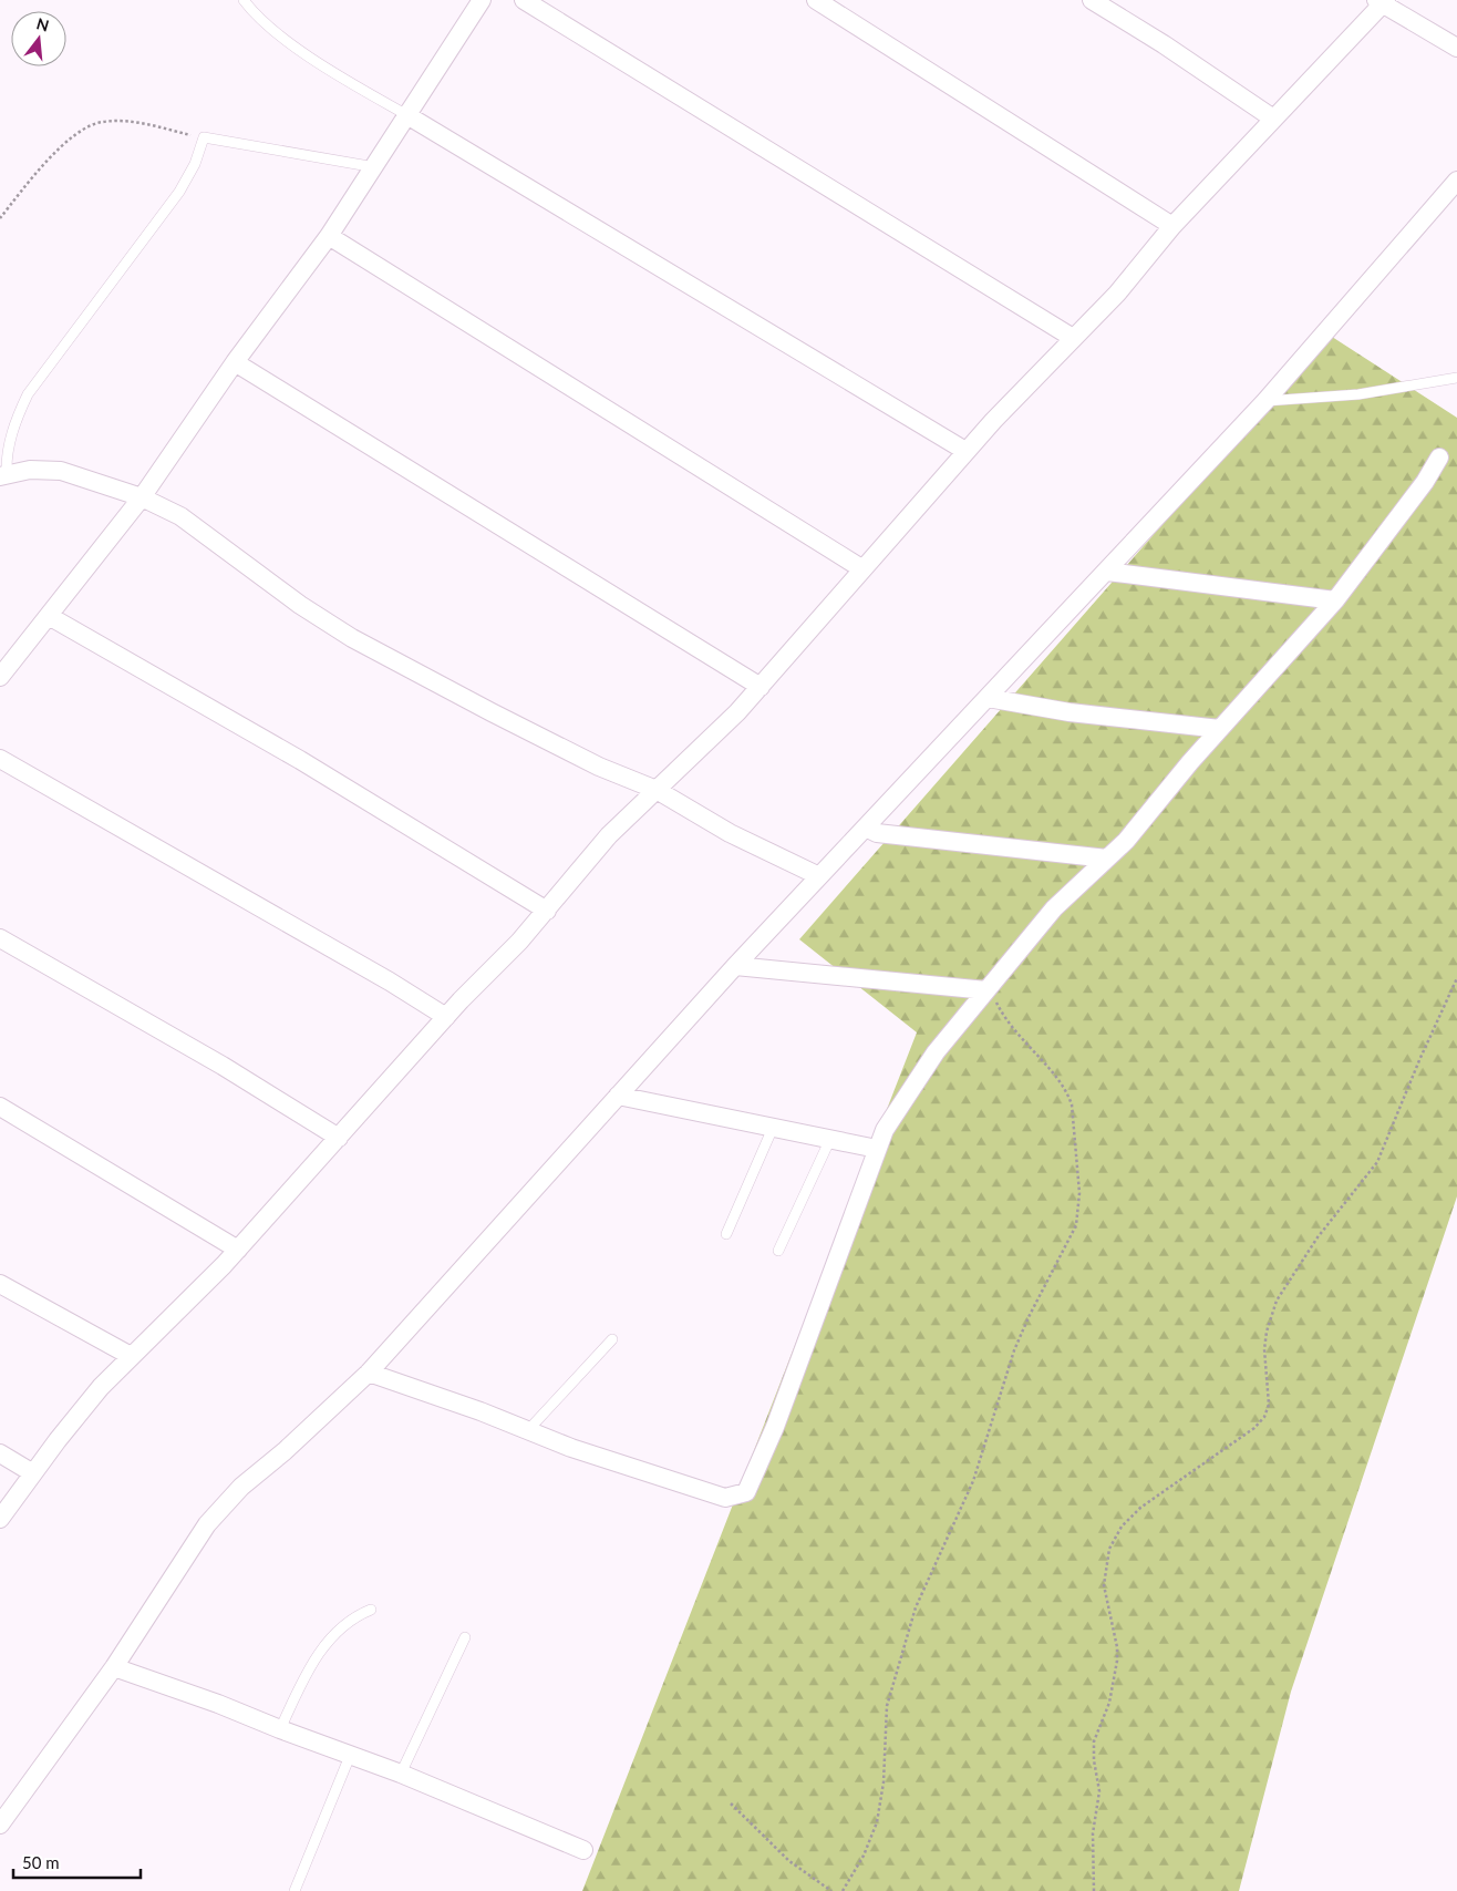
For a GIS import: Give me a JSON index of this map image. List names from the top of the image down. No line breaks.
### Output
{"scale_bar":"50 m","north":"top"}
